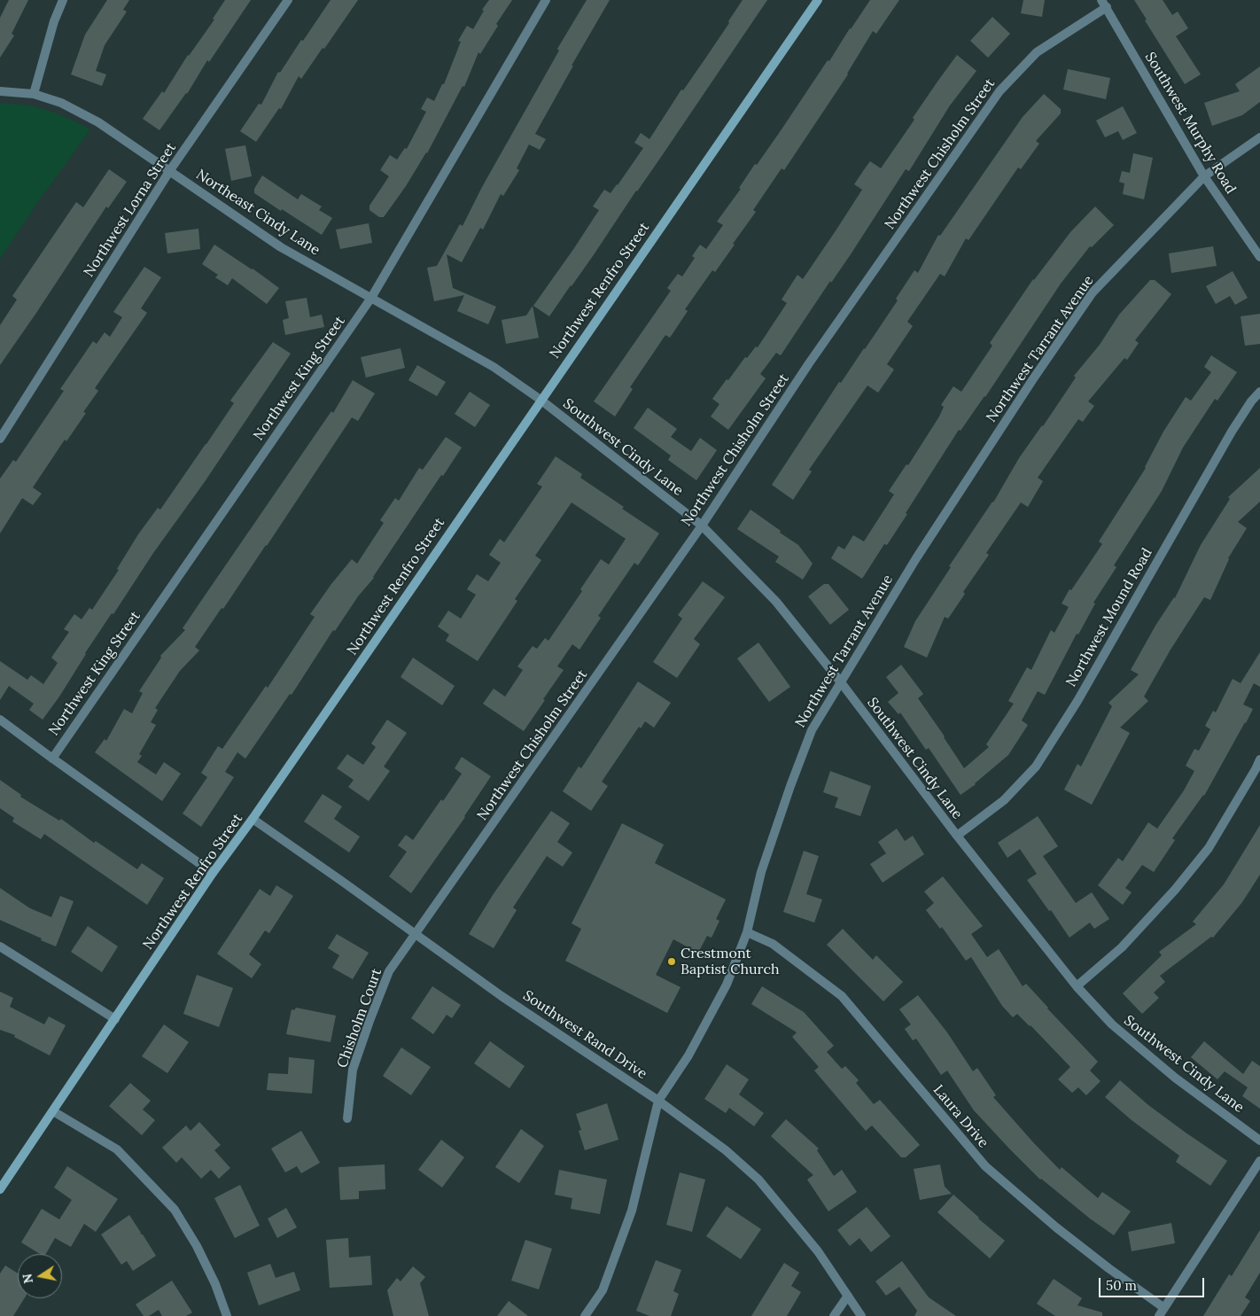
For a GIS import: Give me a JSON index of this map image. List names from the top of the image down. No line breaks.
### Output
{"streets":{"main road":["Northwest Renfro Street"],"street":["Southwest Murphy Road","Northwest Chisholm Street","Northwest Lorna Street","Northeast Cindy Lane","Northwest Tarrant Avenue","Northwest King Street","Southwest Cindy Lane","Northwest Mound Road","Chisholm Court","Southwest Rand Drive","Laura Drive"]},"crossings":[["Southwest Murphy Road","Northwest Chisholm Street"],["Southwest Murphy Road","Northwest Tarrant Avenue"],["Northwest Chisholm Street","Southwest Cindy Lane"],["Northwest Chisholm Street","Chisholm Court"],["Northwest Chisholm Street","Southwest Rand Drive"],["Northwest Lorna Street","Northeast Cindy Lane"],["Northeast Cindy Lane","Northwest Renfro Street"],["Northeast Cindy Lane","Northwest King Street"],["Northeast Cindy Lane","Southwest Cindy Lane"],["Northwest Renfro Street","Southwest Cindy Lane"],["Northwest Renfro Street","Southwest Rand Drive"],["Northwest Tarrant Avenue","Southwest Cindy Lane"],["Northwest Tarrant Avenue","Southwest Rand Drive"],["Northwest Tarrant Avenue","Laura Drive"],["Southwest Cindy Lane","Northwest Mound Road"],["Chisholm Court","Southwest Rand Drive"]],"places":["Crestmont Baptist Church"],"scale_bar":"50 m","north":"left"}
